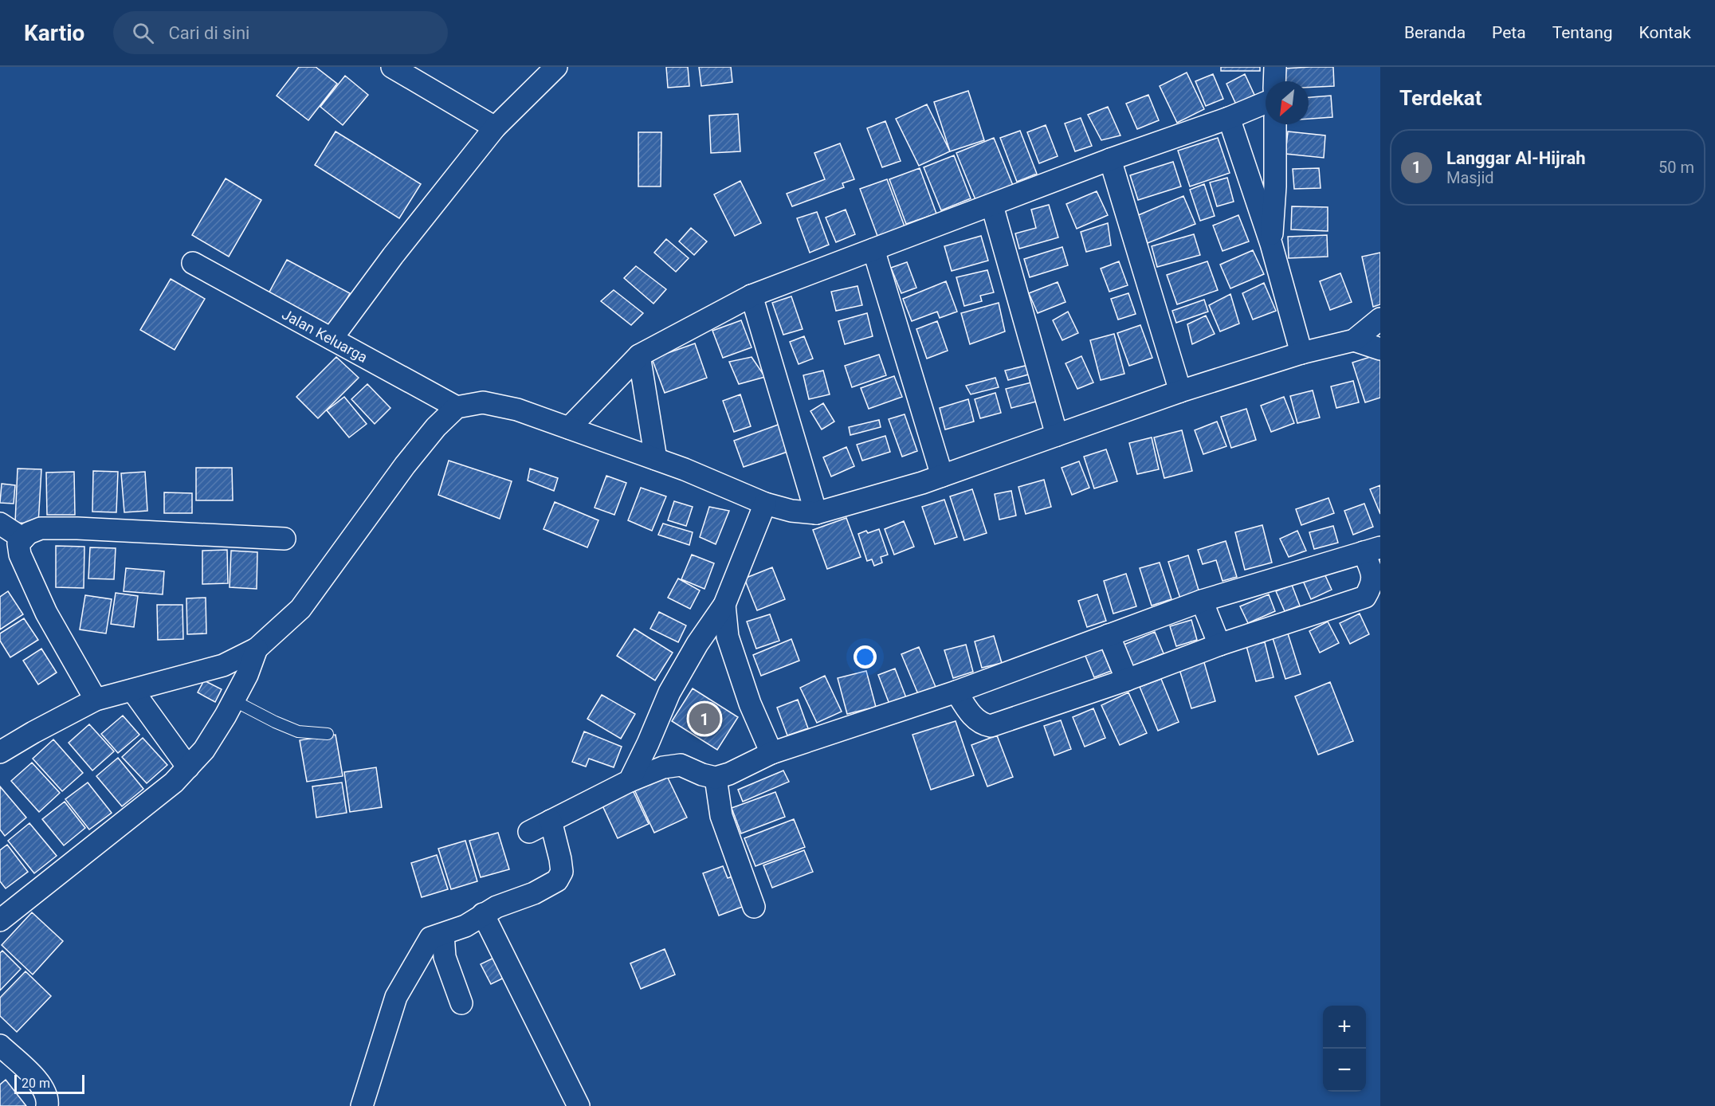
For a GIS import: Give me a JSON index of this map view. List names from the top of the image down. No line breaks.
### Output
{"streets":{"street":["Jalan Keluarga"]},"scale_bar":"20 m","north":"bottom left","page":{"header":"Kartio","search":"Cari di sini","nav":["Beranda","Peta","Tentang","Kontak"],"heading":"Terdekat","list":[{"mark":"1","name":"Langgar Al-Hijrah","note":"Masjid","value":"50 m"}],"pins":"1","map_buttons":["+","−"],"scale":"20 m"}}
